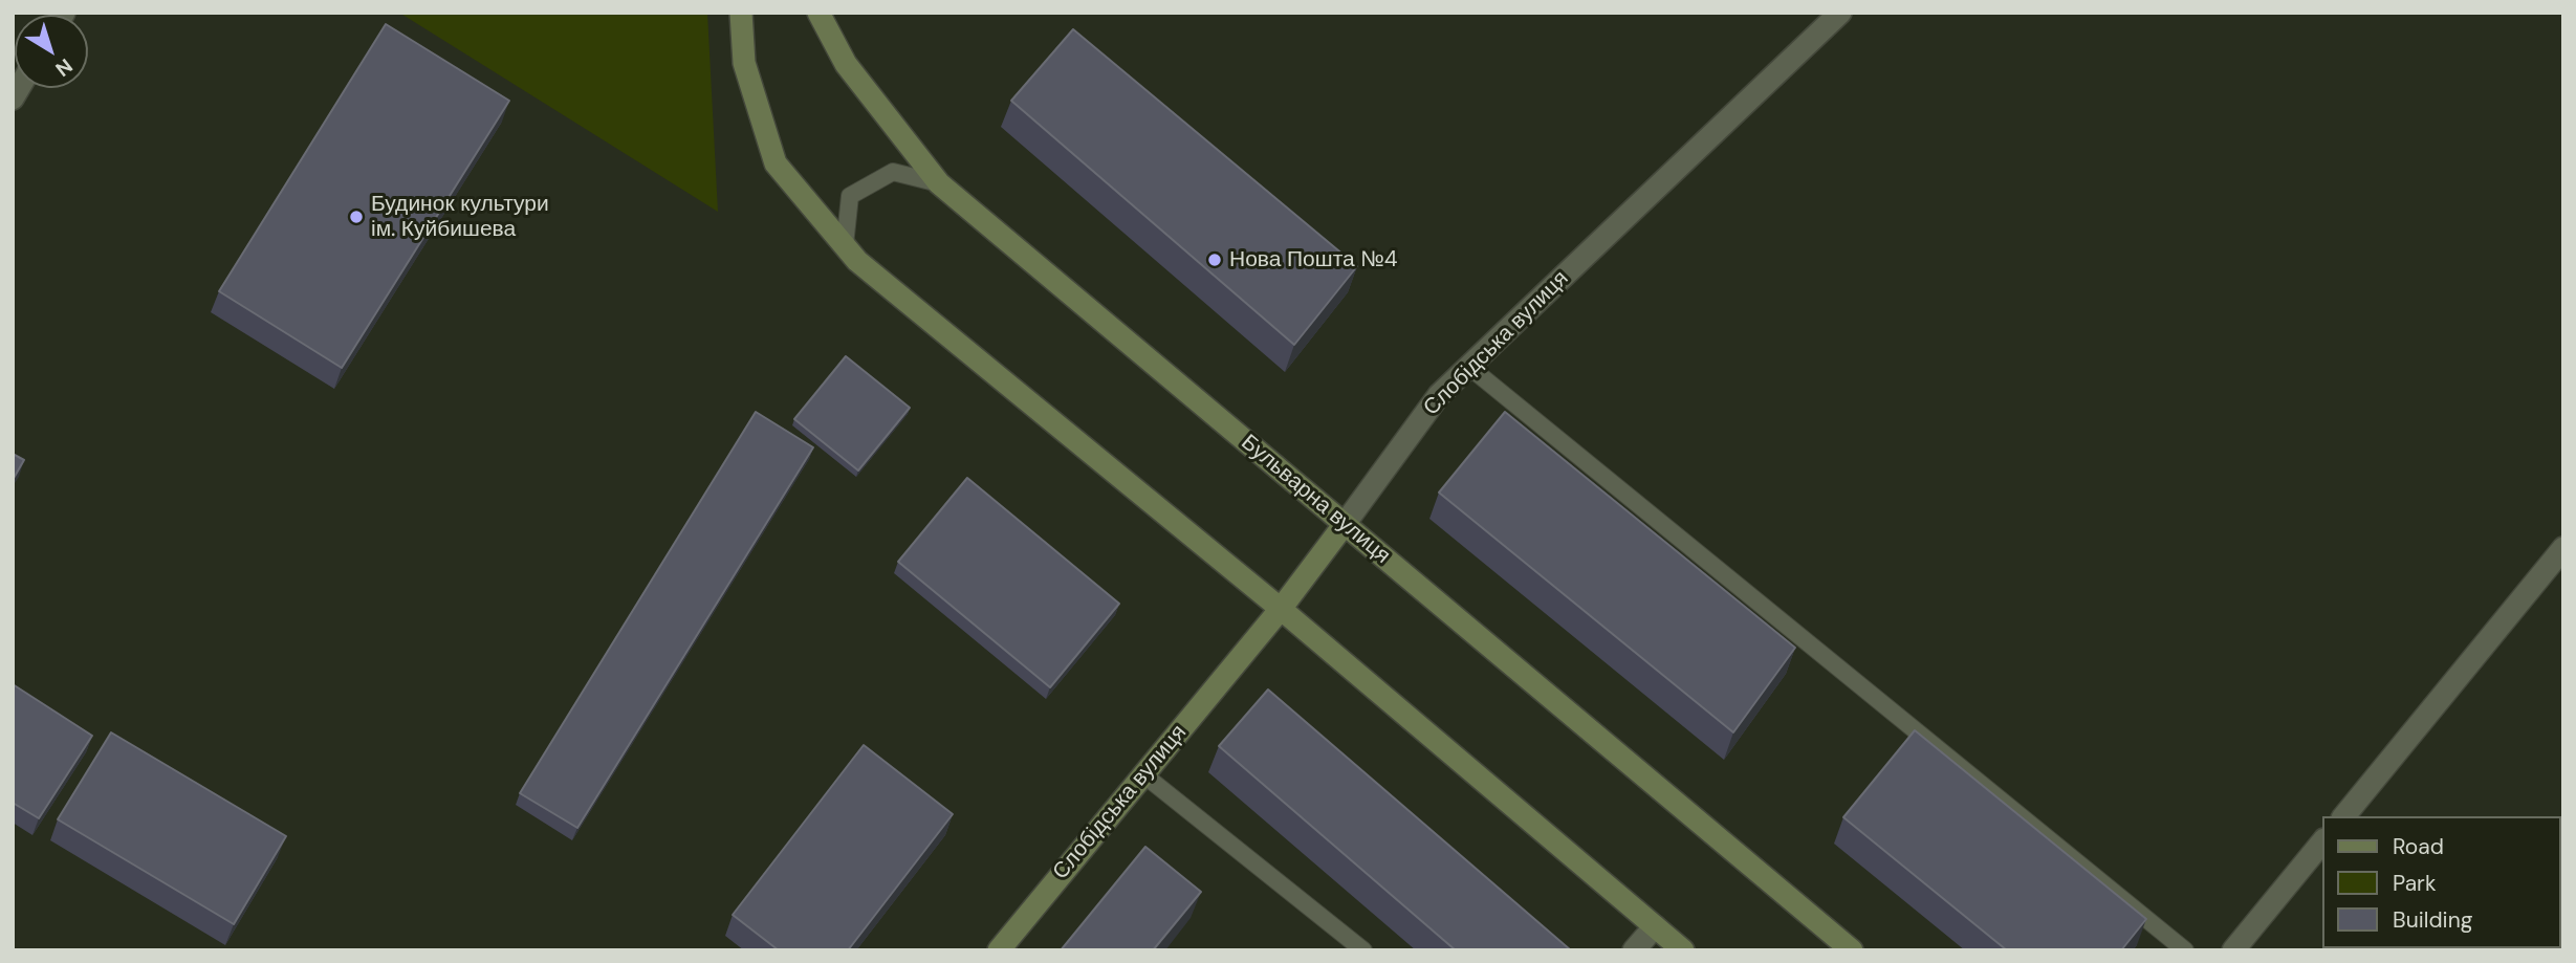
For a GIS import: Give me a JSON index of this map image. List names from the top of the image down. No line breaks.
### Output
{"streets":{"main road":["Слобідська вулиця","Бульварна вулиця"]},"crossings":[["Слобідська вулиця","Бульварна вулиця"]],"places":["Будинок культури ім. Куйбишева","Нова Пошта №4"],"legend":["Road","Park","Building"],"north":"bottom right"}
